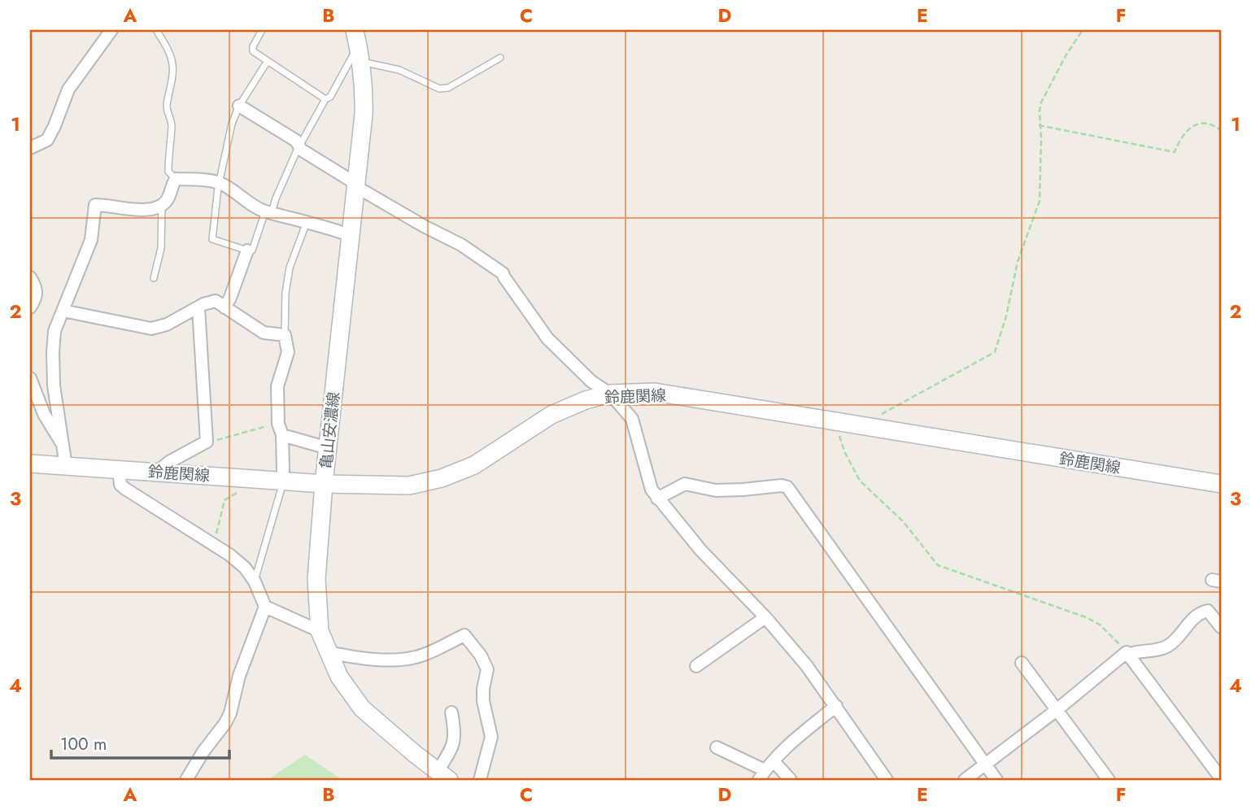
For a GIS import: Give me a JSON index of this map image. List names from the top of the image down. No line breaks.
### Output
{"streets":{"main road":["鈴鹿関線","亀山安濃線"]},"crossings":[["鈴鹿関線","亀山安濃線"]],"scale_bar":"100 m","grid":{"columns":["A","B","C","D","E","F"],"rows":["1","2","3","4"]}}
